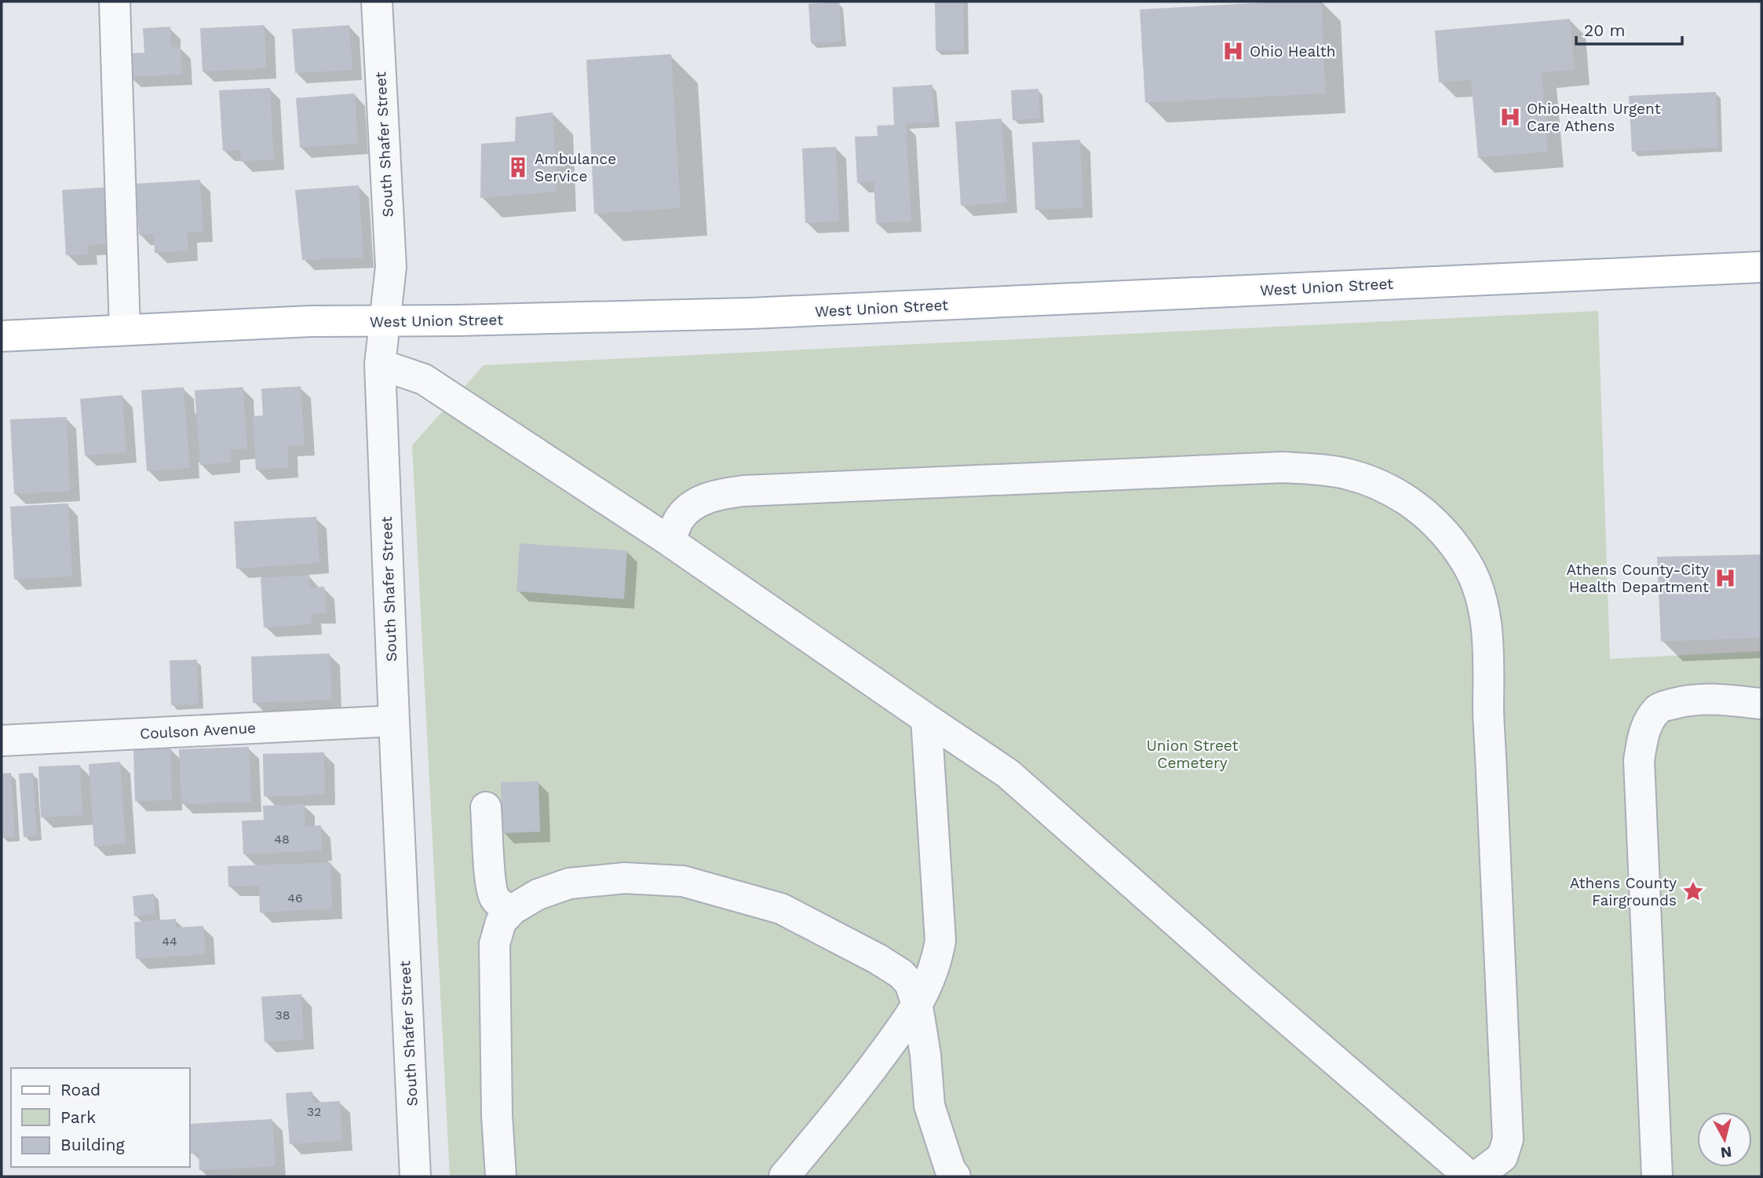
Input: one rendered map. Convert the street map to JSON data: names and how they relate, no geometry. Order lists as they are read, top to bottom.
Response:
{
  "streets": {
    "main road": ["West Union Street"],
    "street": ["South Shafer Street", "Coulson Avenue"]
  },
  "crossings": [
    ["South Shafer Street", "West Union Street"],
    ["South Shafer Street", "Coulson Avenue"]
  ],
  "parks": ["Union Street Cemetery"],
  "places": {
    "hospital": ["Ohio Health", "OhioHealth Urgent Care Athens", "Athens County-City Health Department"],
    "building": ["Ambulance Service"],
    "place": ["Athens County Fairgrounds"]
  },
  "house_numbers": [
    "48",
    "46",
    "44",
    "38",
    "32"
  ],
  "legend": ["Road", "Park", "Building"],
  "scale_bar": "20 m",
  "north": "bottom"
}
